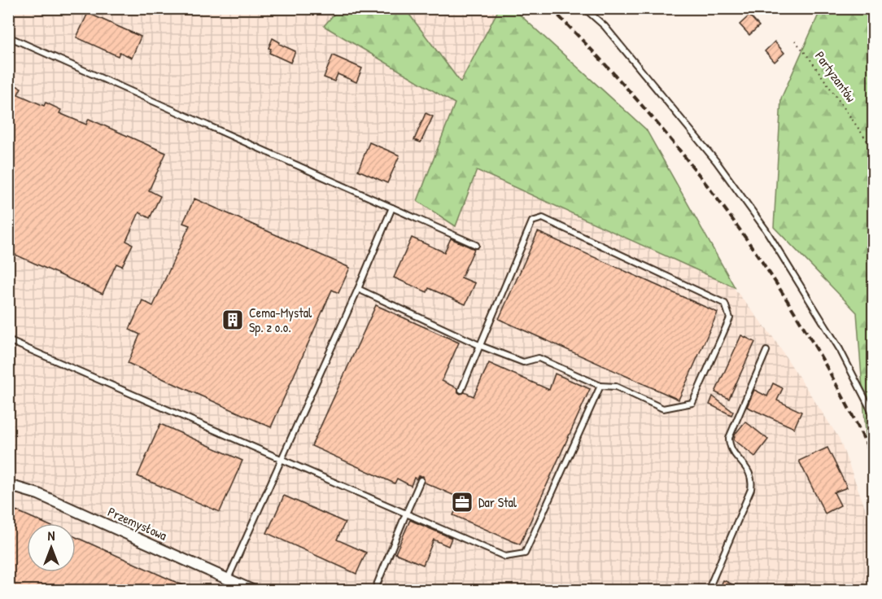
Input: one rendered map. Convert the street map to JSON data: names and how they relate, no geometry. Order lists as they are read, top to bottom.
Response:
{
  "streets": {
    "street": ["Przemysłowa"],
    "path": ["Partyzantów"]
  },
  "places": {
    "building": ["Cema-Mystal Sp. z o.o."],
    "office": ["Dar Stal"]
  },
  "north": "top"
}
